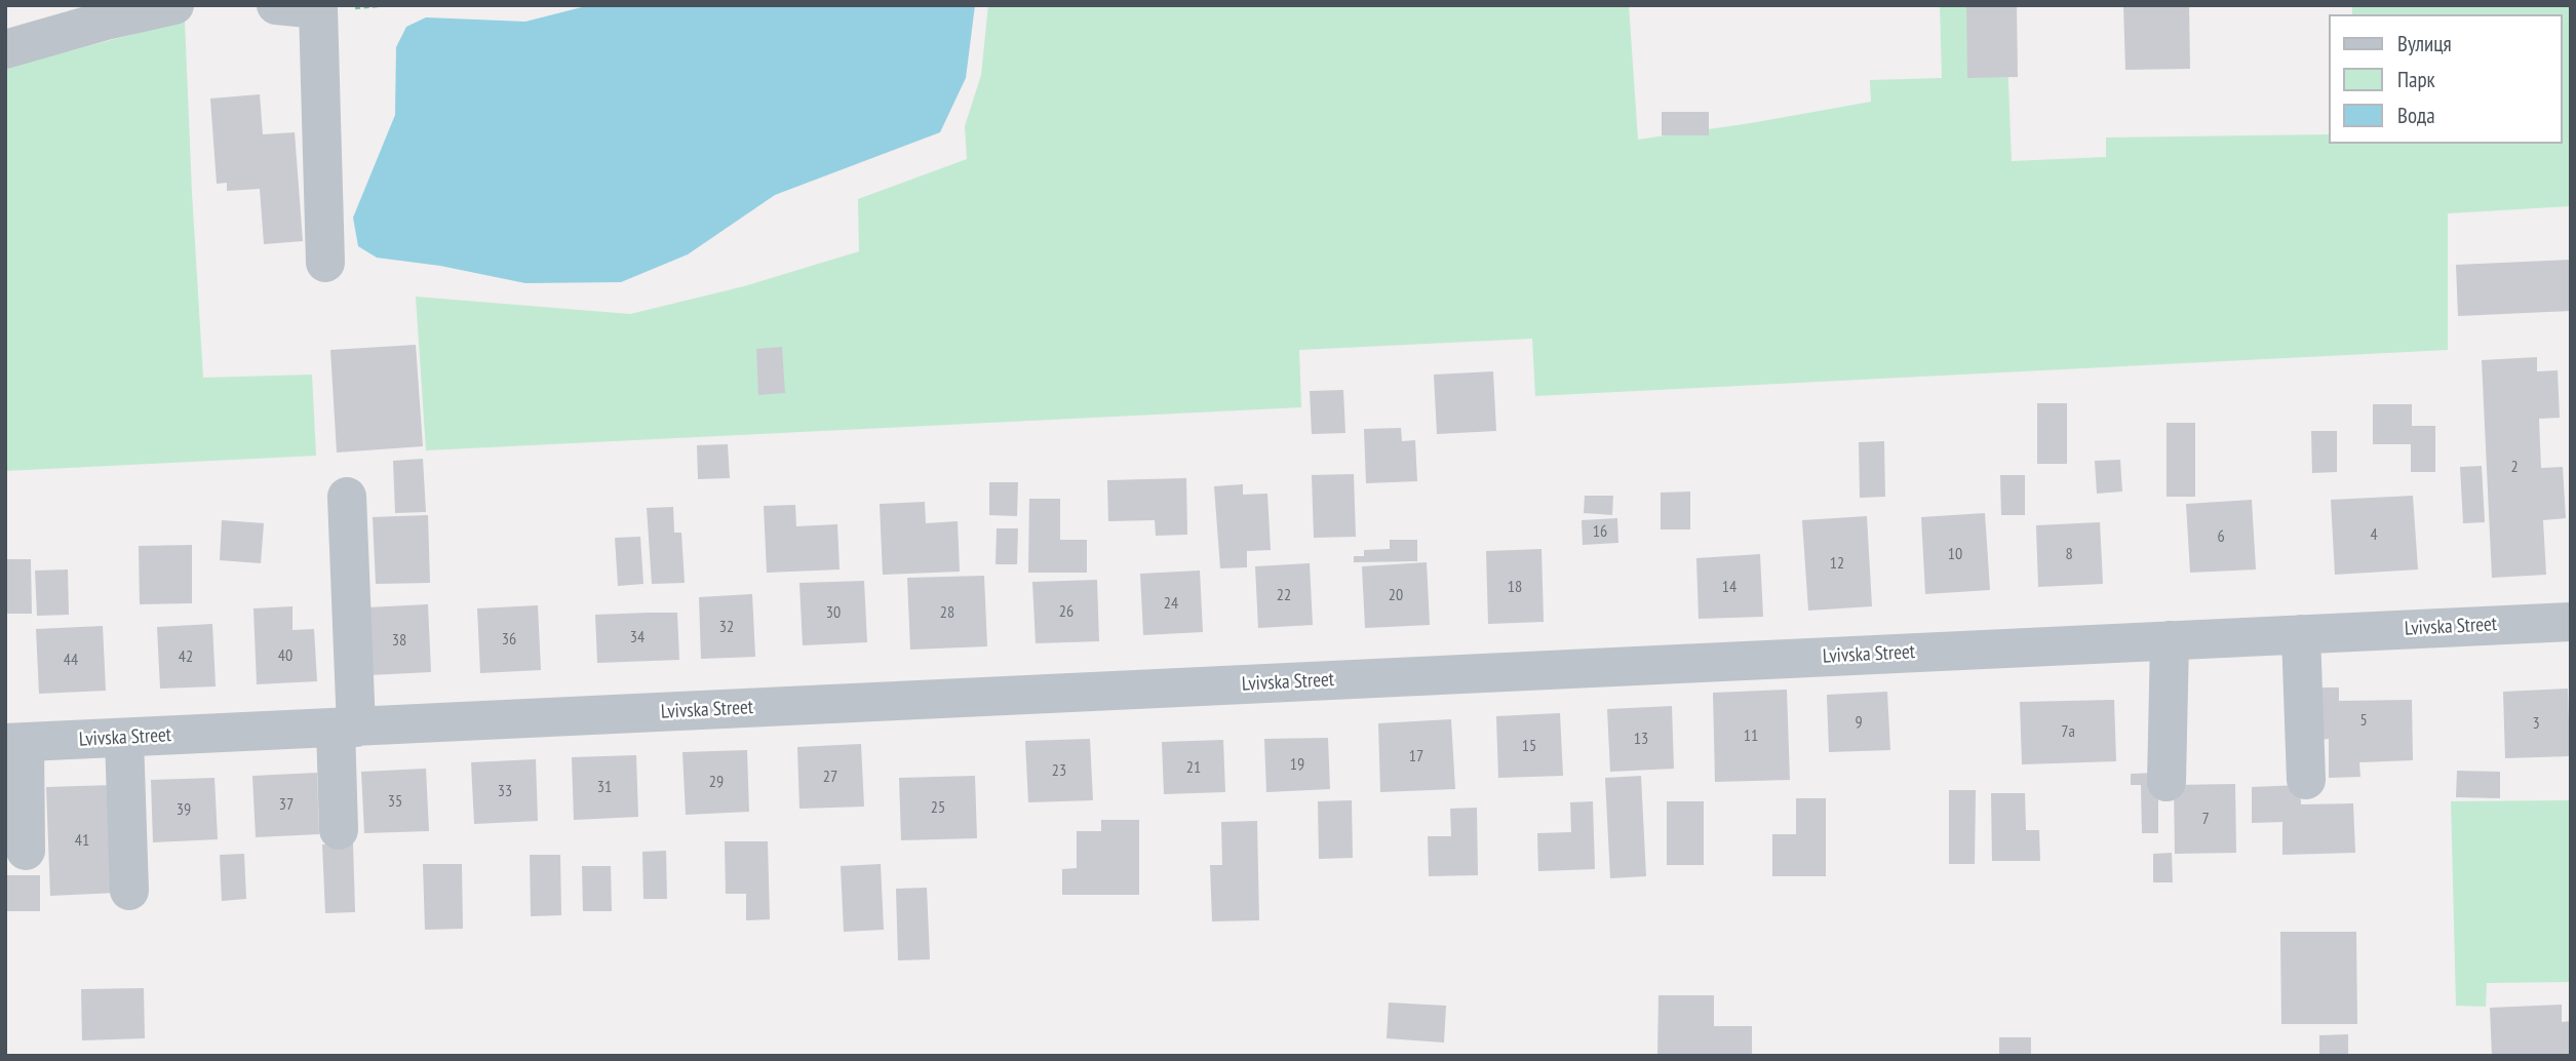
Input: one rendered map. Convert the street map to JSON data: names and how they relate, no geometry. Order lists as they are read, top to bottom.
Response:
{
  "streets": {
    "street": ["Lvivska Street"]
  },
  "house_numbers": [
    "2",
    "16",
    "4",
    "6",
    "10",
    "8",
    "12",
    "18",
    "14",
    "22",
    "20",
    "24",
    "26",
    "30",
    "28",
    "32",
    "34",
    "36",
    "38",
    "40",
    "42",
    "44",
    "5",
    "9",
    "3",
    "7а",
    "11",
    "13",
    "15",
    "17",
    "19",
    "21",
    "23",
    "27",
    "29",
    "31",
    "33",
    "35",
    "37",
    "25",
    "39",
    "7",
    "41"
  ],
  "legend": ["Вулиця", "Парк", "Вода"]
}
